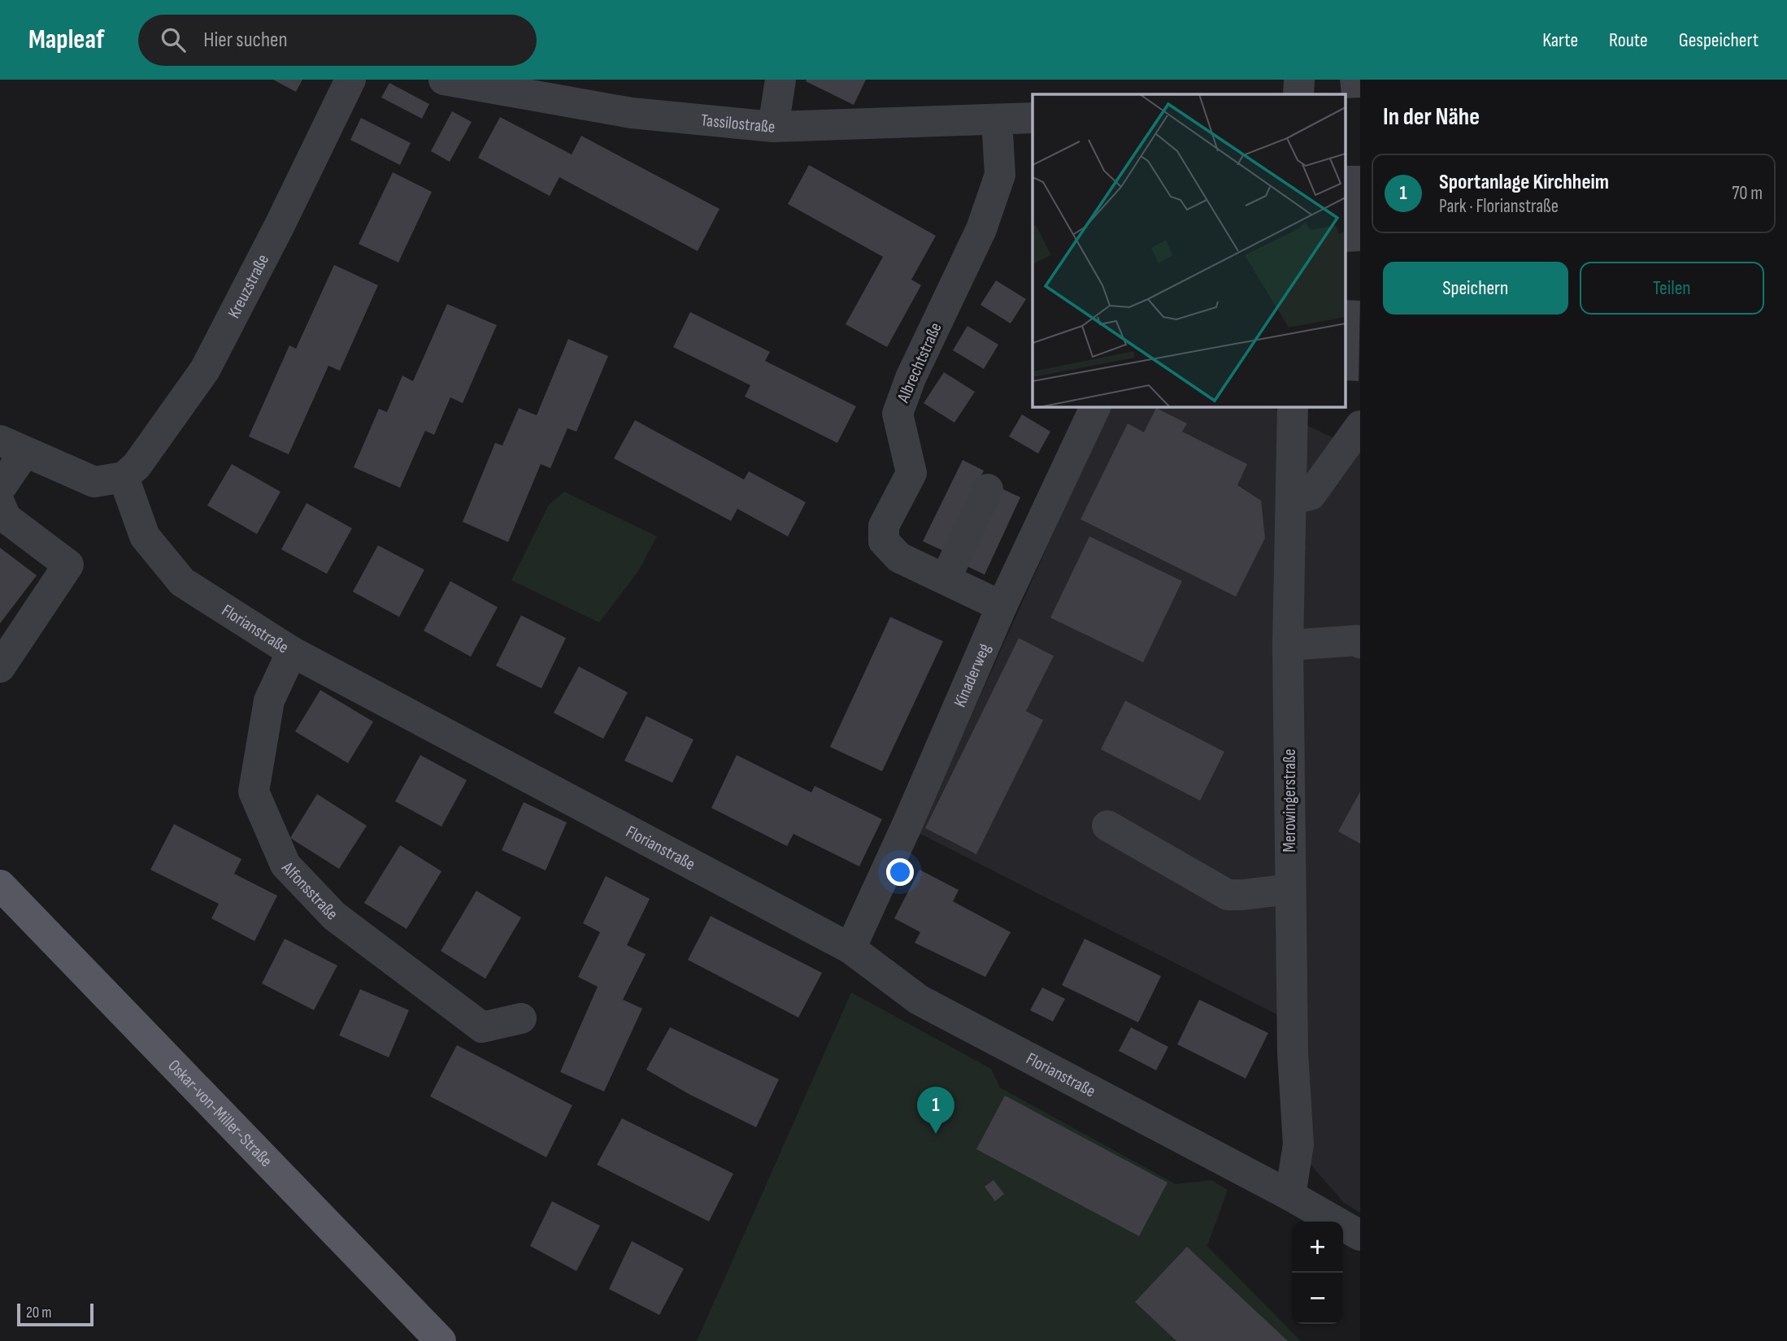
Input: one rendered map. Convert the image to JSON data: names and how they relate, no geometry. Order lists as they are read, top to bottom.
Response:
{
  "streets": {
    "main road": ["Oskar-von-Miller-Straße"],
    "street": [
      "Tassilostraße",
      "Kreuzstraße",
      "Albrechtstraße",
      "Florianstraße",
      "Kinaderweg",
      "Merowingerstraße",
      "Alfonsstraße"
    ]
  },
  "crossings": [
    ["Tassilostraße", "Albrechtstraße"],
    ["Kreuzstraße", "Florianstraße"],
    ["Albrechtstraße", "Kinaderweg"],
    ["Florianstraße", "Kinaderweg"],
    ["Florianstraße", "Merowingerstraße"],
    ["Florianstraße", "Alfonsstraße"]
  ],
  "scale_bar": "20 m",
  "page": {
    "header": "Mapleaf",
    "search": "Hier suchen",
    "nav": ["Karte", "Route", "Gespeichert"],
    "heading": "In der Nähe",
    "list": [
      {
        "mark": "1",
        "name": "Sportanlage Kirchheim",
        "note": "Park · Florianstraße",
        "value": "70 m"
      }
    ],
    "buttons": ["Speichern", "Teilen"],
    "pins": "1",
    "map_buttons": ["+", "−"],
    "scale": "20 m"
  }
}
